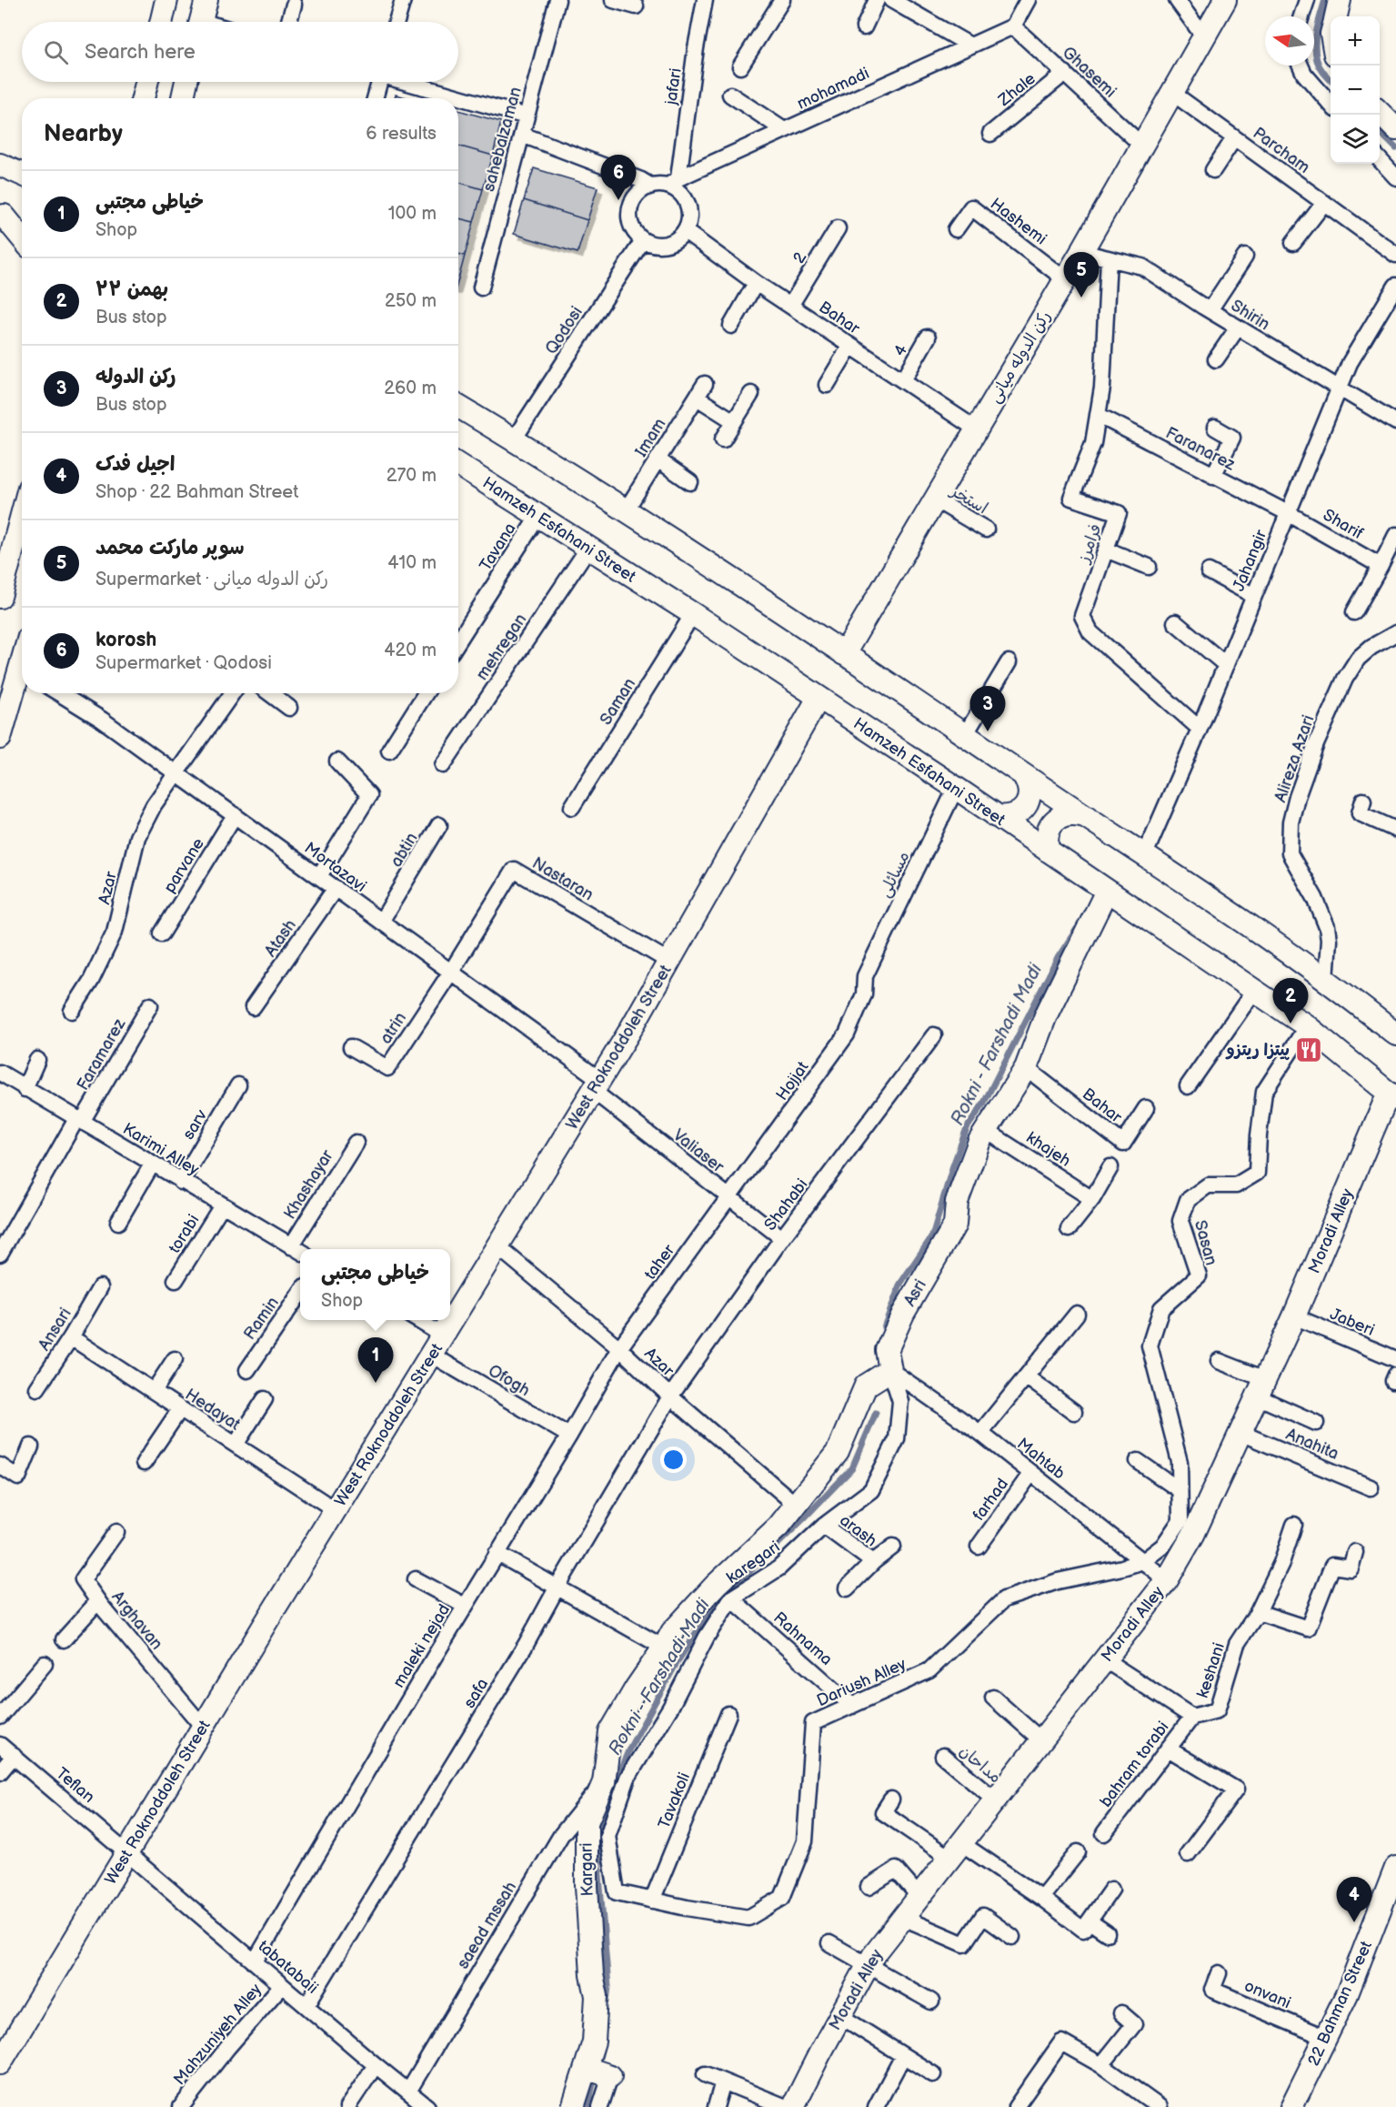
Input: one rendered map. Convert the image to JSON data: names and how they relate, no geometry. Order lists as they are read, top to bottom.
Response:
{
  "streets": {
    "main road": [
      "رکن الدوله میانی",
      "Hamzeh Esfahani Street",
      "West Roknoddoleh Street",
      "Moradi Alley",
      "Asri",
      "Kargari",
      "22 Bahman Street"
    ],
    "street": [
      "Ghasemi",
      "jafari",
      "mohamadi",
      "Zhale",
      "sahebalzaman",
      "Parcham",
      "Hashemi",
      "2",
      "Shirin",
      "Bahar",
      "Qodosi",
      "4",
      "Imam",
      "Faranarez",
      "استخر",
      "Sharif",
      "فرامرز",
      "Tavana",
      "Jahangir",
      "mehregan",
      "Saman",
      "Alireza Azari",
      "abtin",
      "parvane",
      "Mortazavi",
      "مسائلی",
      "Nastaran",
      "Azar",
      "Atash",
      "atrin",
      "Faramarez",
      "Hojjat",
      "sarv",
      "Karimi Alley",
      "khajeh",
      "Valiaser",
      "Khashayar",
      "Shahabi",
      "torabi",
      "Sasan",
      "taher",
      "Ramin",
      "Jaberi",
      "Ansari",
      "Ofogh",
      "Hedayat",
      "Anahita",
      "Mahtab",
      "farhad",
      "arash",
      "karegari",
      "Arghavan",
      "Rahnama",
      "maleki nejad",
      "keshani",
      "Dariush Alley",
      "safa",
      "مداحان",
      "bahram torabi",
      "Teflan",
      "Tavakoli",
      "saead mssah",
      "tabatabaii",
      "onvani",
      "Mahzuniyeh Alley"
    ]
  },
  "crossings": [
    ["Ghasemi", "mohamadi"],
    ["Ghasemi", "Zhale"],
    ["Ghasemi", "رکن الدوله میانی"],
    ["jafari", "mohamadi"],
    ["jafari", "Bahar"],
    ["jafari", "Qodosi"],
    ["mohamadi", "Bahar"],
    ["mohamadi", "Qodosi"],
    ["Parcham", "رکن الدوله میانی"],
    ["Hashemi", "رکن الدوله میانی"],
    ["2", "Bahar"],
    ["Shirin", "رکن الدوله میانی"],
    ["Shirin", "فرامرز"],
    ["Shirin", "Jahangir"],
    ["Bahar", "Qodosi"],
    ["Bahar", "4"],
    ["Bahar", "رکن الدوله میانی"],
    ["Bahar", "Asri"],
    ["رکن الدوله میانی", "استخر"],
    ["Faranarez", "Sharif"],
    ["Faranarez", "فرامرز"],
    ["Faranarez", "Jahangir"],
    ["Sharif", "Jahangir"],
    ["Hamzeh Esfahani Street", "Tavana"],
    ["Hamzeh Esfahani Street", "mehregan"],
    ["Hamzeh Esfahani Street", "Saman"],
    ["Hamzeh Esfahani Street", "مسائلی"],
    ["Hamzeh Esfahani Street", "West Roknoddoleh Street"],
    ["Hamzeh Esfahani Street", "Moradi Alley"],
    ["Hamzeh Esfahani Street", "Sasan"],
    ["Hamzeh Esfahani Street", "Asri"],
    ["فرامرز", "Jahangir"],
    ["abtin", "Mortazavi"],
    ["parvane", "Mortazavi"],
    ["Mortazavi", "Nastaran"],
    ["Mortazavi", "Azar"],
    ["Mortazavi", "Atash"],
    ["Mortazavi", "atrin"],
    ["Mortazavi", "West Roknoddoleh Street"],
    ["Mortazavi", "Valiaser"],
    ["مسائلی", "Hojjat"],
    ["Nastaran", "atrin"],
    ["Nastaran", "West Roknoddoleh Street"],
    ["Azar", "West Roknoddoleh Street"],
    ["Azar", "Shahabi"],
    ["Azar", "taher"],
    ["Azar", "maleki nejad"],
    ["Azar", "safa"],
    ["West Roknoddoleh Street", "Valiaser"],
    ["West Roknoddoleh Street", "Ofogh"],
    ["West Roknoddoleh Street", "Hedayat"],
    ["West Roknoddoleh Street", "Arghavan"],
    ["West Roknoddoleh Street", "Teflan"],
    ["West Roknoddoleh Street", "tabatabaii"],
    ["Faramarez", "Karimi Alley"],
    ["Hojjat", "Valiaser"],
    ["Hojjat", "taher"],
    ["sarv", "Karimi Alley"],
    ["Karimi Alley", "Khashayar"],
    ["Karimi Alley", "torabi"],
    ["khajeh", "Asri"],
    ["Valiaser", "Shahabi"],
    ["Valiaser", "taher"],
    ["Shahabi", "safa"],
    ["Moradi Alley", "Jaberi"],
    ["Moradi Alley", "Anahita"],
    ["Moradi Alley", "Mahtab"],
    ["Moradi Alley", "keshani"],
    ["Moradi Alley", "مداحان"],
    ["Sasan", "Mahtab"],
    ["Sasan", "Dariush Alley"],
    ["taher", "maleki nejad"],
    ["Asri", "Mahtab"],
    ["Asri", "karegari"],
    ["Ansari", "Hedayat"],
    ["Ofogh", "maleki nejad"],
    ["Mahtab", "farhad"],
    ["Mahtab", "karegari"],
    ["Mahtab", "Dariush Alley"],
    ["arash", "karegari"],
    ["karegari", "Rahnama"],
    ["karegari", "Dariush Alley"],
    ["Rahnama", "Dariush Alley"],
    ["maleki nejad", "tabatabaii"],
    ["keshani", "bahram torabi"],
    ["Dariush Alley", "Tavakoli"],
    ["safa", "tabatabaii"],
    ["Teflan", "tabatabaii"],
    ["Kargari", "saead mssah"],
    ["saead mssah", "tabatabaii"],
    ["tabatabaii", "Mahzuniyeh Alley"],
    ["onvani", "22 Bahman Street"]
  ],
  "water": ["Rokni - Farshadi Madi"],
  "places": {
    "restaurant": ["پیتزا ریتزو"]
  },
  "north": "left",
  "page": {
    "map_buttons": ["+", "−"],
    "search": "Search here",
    "heading": ["Nearby", "6 results"],
    "pins": [
      "6",
      "5",
      "3",
      "2",
      "1",
      "4"
    ],
    "list": [
      {
        "mark": "1",
        "name": "خیاطی مجتبی",
        "note": "Shop",
        "value": "100 m"
      },
      {
        "mark": "2",
        "name": "۲۲ بهمن",
        "note": "Bus stop",
        "value": "250 m"
      },
      {
        "mark": "3",
        "name": "رکن الدوله",
        "note": "Bus stop",
        "value": "260 m"
      },
      {
        "mark": "4",
        "name": "اجیل فدک",
        "note": "Shop · 22 Bahman Street",
        "value": "270 m"
      },
      {
        "mark": "5",
        "name": "سوپر مارکت محمد",
        "note": "Supermarket · رکن الدوله میانی",
        "value": "410 m"
      },
      {
        "mark": "6",
        "name": "korosh",
        "note": "Supermarket · Qodosi",
        "value": "420 m"
      }
    ],
    "popup": ["خیاطی مجتبی", "Shop"]
  }
}
